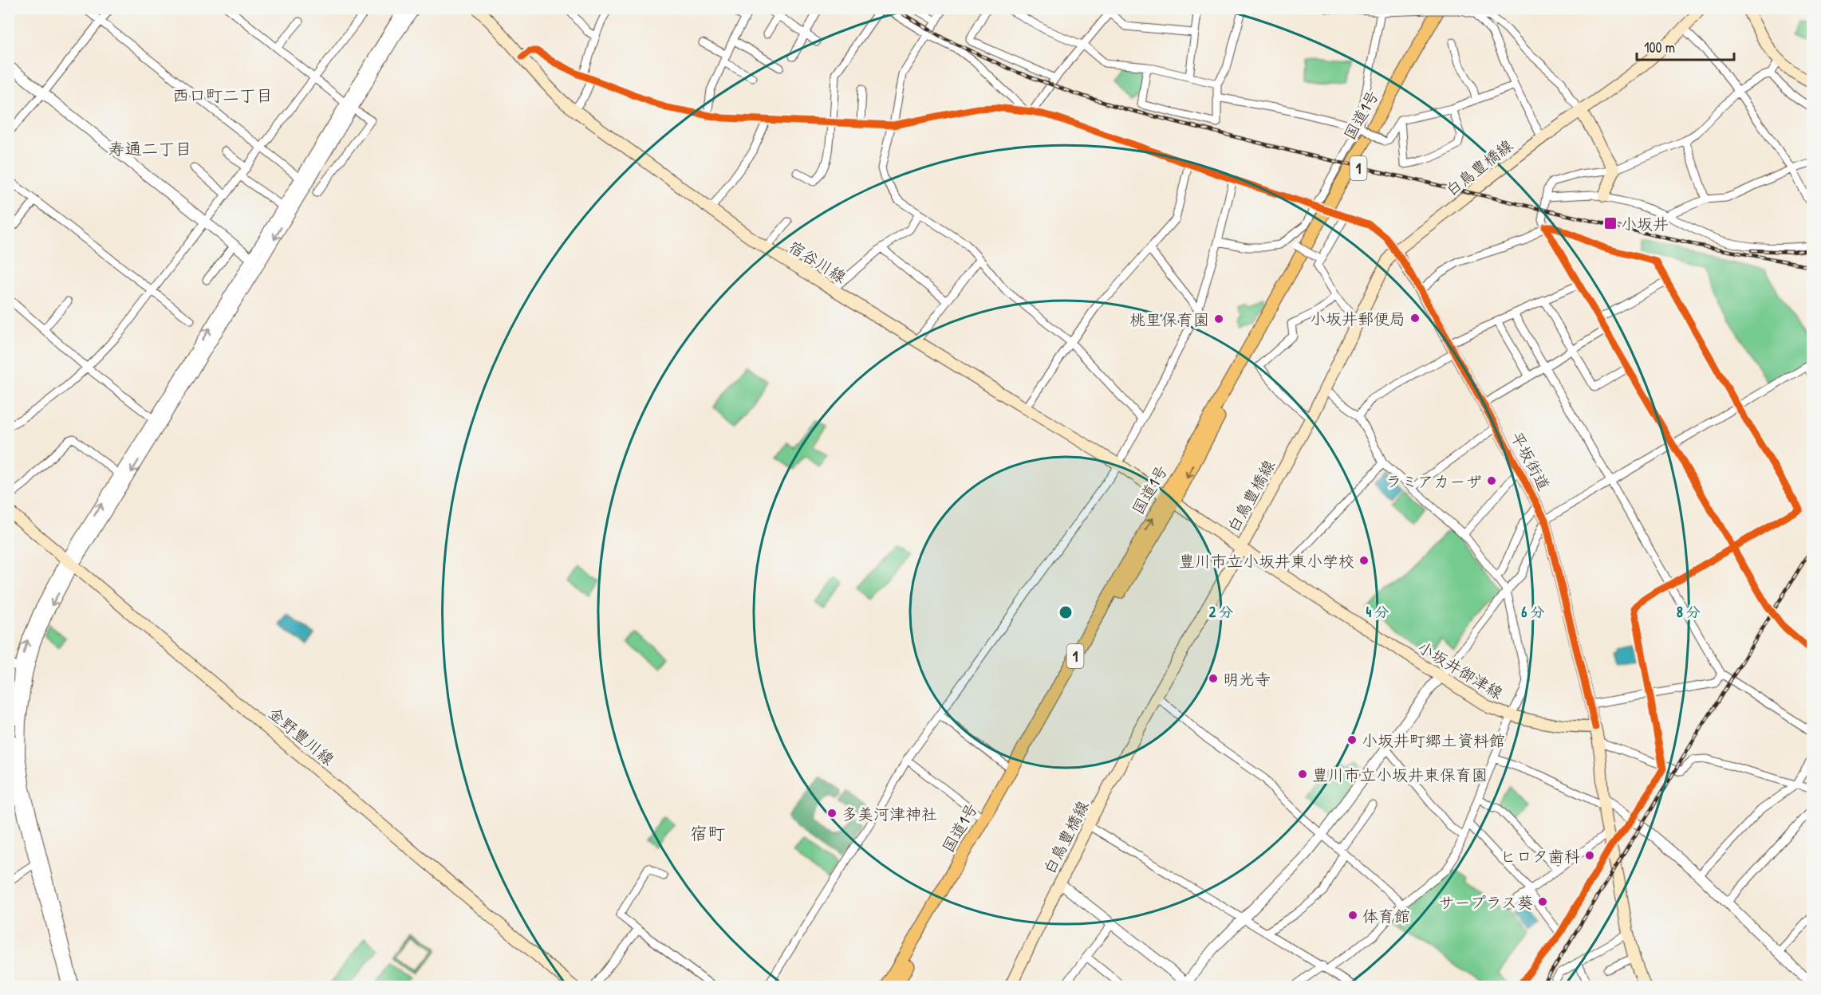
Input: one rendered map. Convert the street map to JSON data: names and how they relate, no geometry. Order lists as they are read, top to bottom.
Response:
{
  "streets": {
    "highway": ["国道1号", "1"],
    "main road": [
      "白鳥豊橋線",
      "宿谷川線",
      "小坂井御津線",
      "金野豊川線"
    ],
    "street": ["平坂街道"]
  },
  "crossings": [
    ["国道1号", "宿谷川線"],
    ["国道1号", "小坂井御津線"],
    ["白鳥豊橋線", "平坂街道"],
    ["白鳥豊橋線", "小坂井御津線"],
    ["宿谷川線", "小坂井御津線"],
    ["平坂街道", "小坂井御津線"]
  ],
  "districts": ["西口町二丁目", "寿通二丁目", "宿町"],
  "places": {
    "transit": ["小坂井"],
    "other": [
      "小坂井郵便局",
      "桃里保育園",
      "ラミアカーザ",
      "豊川市立小坂井東小学校",
      "明光寺",
      "小坂井町郷土資料館",
      "豊川市立小坂井東保育園",
      "多美河津神社",
      "ヒロタ歯科",
      "サープラス葵",
      "体育館"
    ]
  },
  "scale_bar": "100 m",
  "rings": [
    "2 分",
    "4 分",
    "6 分",
    "8 分"
  ]
}
